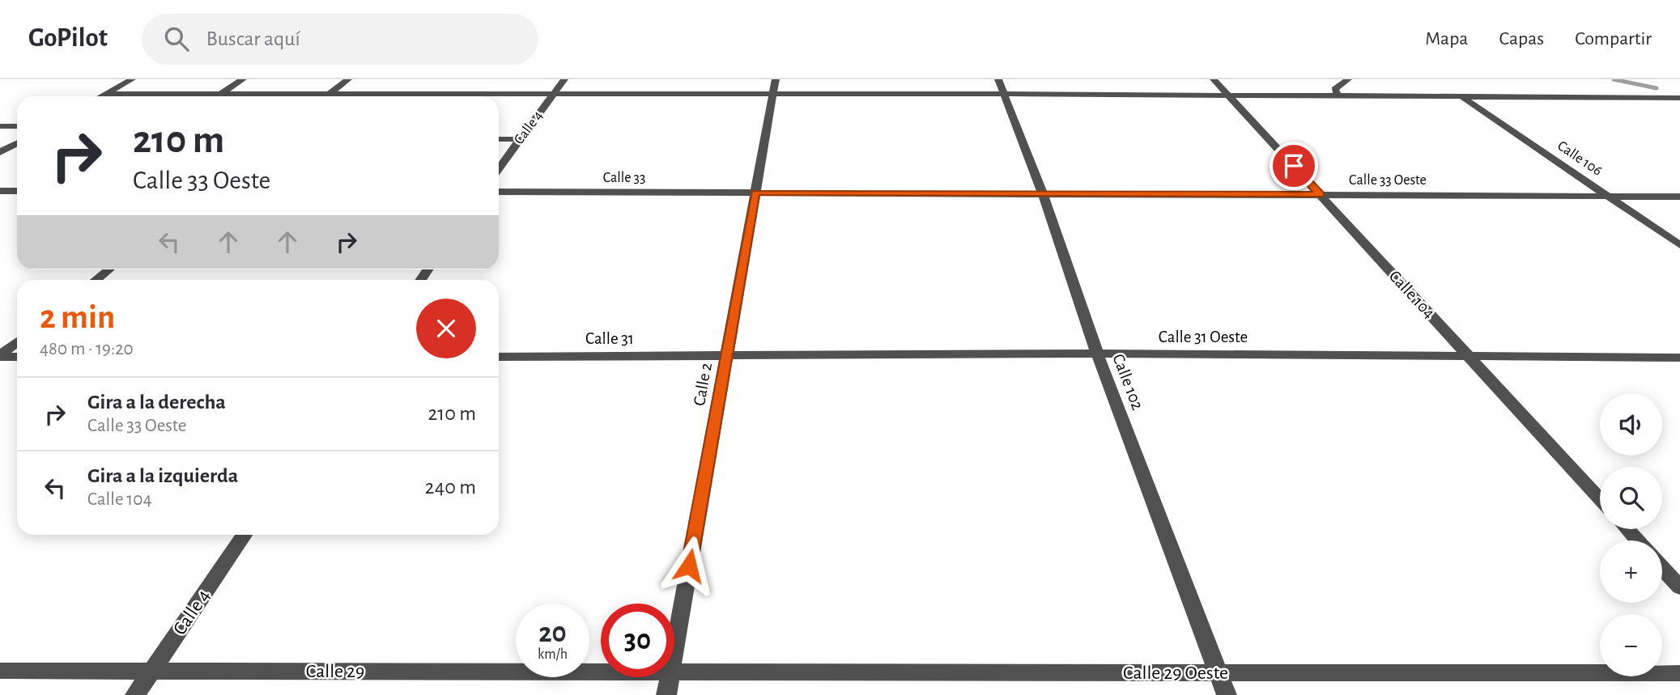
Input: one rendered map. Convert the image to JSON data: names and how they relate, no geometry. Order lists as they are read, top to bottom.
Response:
{
  "streets": {
    "street": [
      "Calle 4",
      "Calle 106",
      "Calle 33",
      "Calle 33 Oeste",
      "Calle 104",
      "Calle 31 Oeste",
      "Calle 31",
      "Calle 102",
      "Calle 2",
      "Calle 29",
      "Calle 29 Oeste"
    ]
  },
  "crossings": [
    ["Calle 4", "Calle 29"],
    ["Calle 106", "Calle 33 Oeste"],
    ["Calle 33", "Calle 33 Oeste"],
    ["Calle 33", "Calle 2"],
    ["Calle 33 Oeste", "Calle 104"],
    ["Calle 33 Oeste", "Calle 102"],
    ["Calle 33 Oeste", "Calle 2"],
    ["Calle 104", "Calle 31 Oeste"],
    ["Calle 31 Oeste", "Calle 31"],
    ["Calle 31 Oeste", "Calle 102"],
    ["Calle 31 Oeste", "Calle 2"],
    ["Calle 31", "Calle 2"],
    ["Calle 102", "Calle 29 Oeste"]
  ],
  "page": {
    "header": "GoPilot",
    "search": "Buscar aquí",
    "nav": ["Mapa", "Capas", "Compartir"],
    "turn": ["210 m", "Calle 33 Oeste"],
    "heading": ["2 min", "480 m · 19:20"],
    "list": [
      {
        "name": "Gira a la derecha",
        "note": "Calle 33 Oeste",
        "value": "210 m"
      },
      {
        "name": "Gira a la izquierda",
        "note": "Calle 104",
        "value": "240 m"
      }
    ],
    "map_buttons": ["+", "−"],
    "speed": "20 km/h",
    "limit": "30"
  }
}
